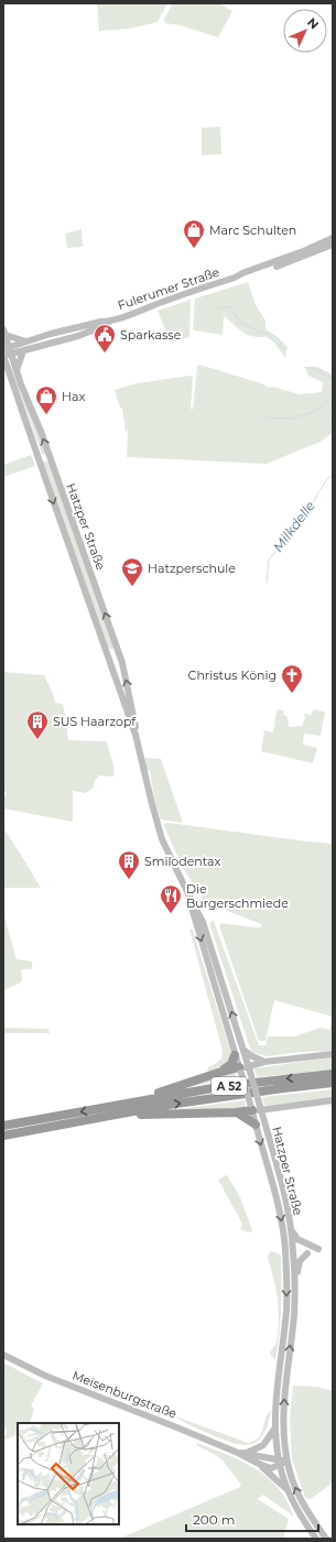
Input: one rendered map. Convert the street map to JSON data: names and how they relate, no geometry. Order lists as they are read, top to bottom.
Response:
{
  "streets": {
    "highway": ["A 52"],
    "main road": ["Fulerumer Straße", "Hatzper Straße", "Meisenburgstraße"]
  },
  "crossings": [
    ["Fulerumer Straße", "Hatzper Straße"],
    ["Hatzper Straße", "Meisenburgstraße"]
  ],
  "water": ["Milkdelle"],
  "places": {
    "shop": ["Marc Schulten", "Hax"],
    "public building": ["Sparkasse"],
    "school or university": ["Hatzperschule"],
    "church": ["Christus König"],
    "building": ["SUS Haarzopf", "Smilodentax"],
    "restaurant": ["Die Burgerschmiede"]
  },
  "scale_bar": "200 m",
  "north": "top right"
}
